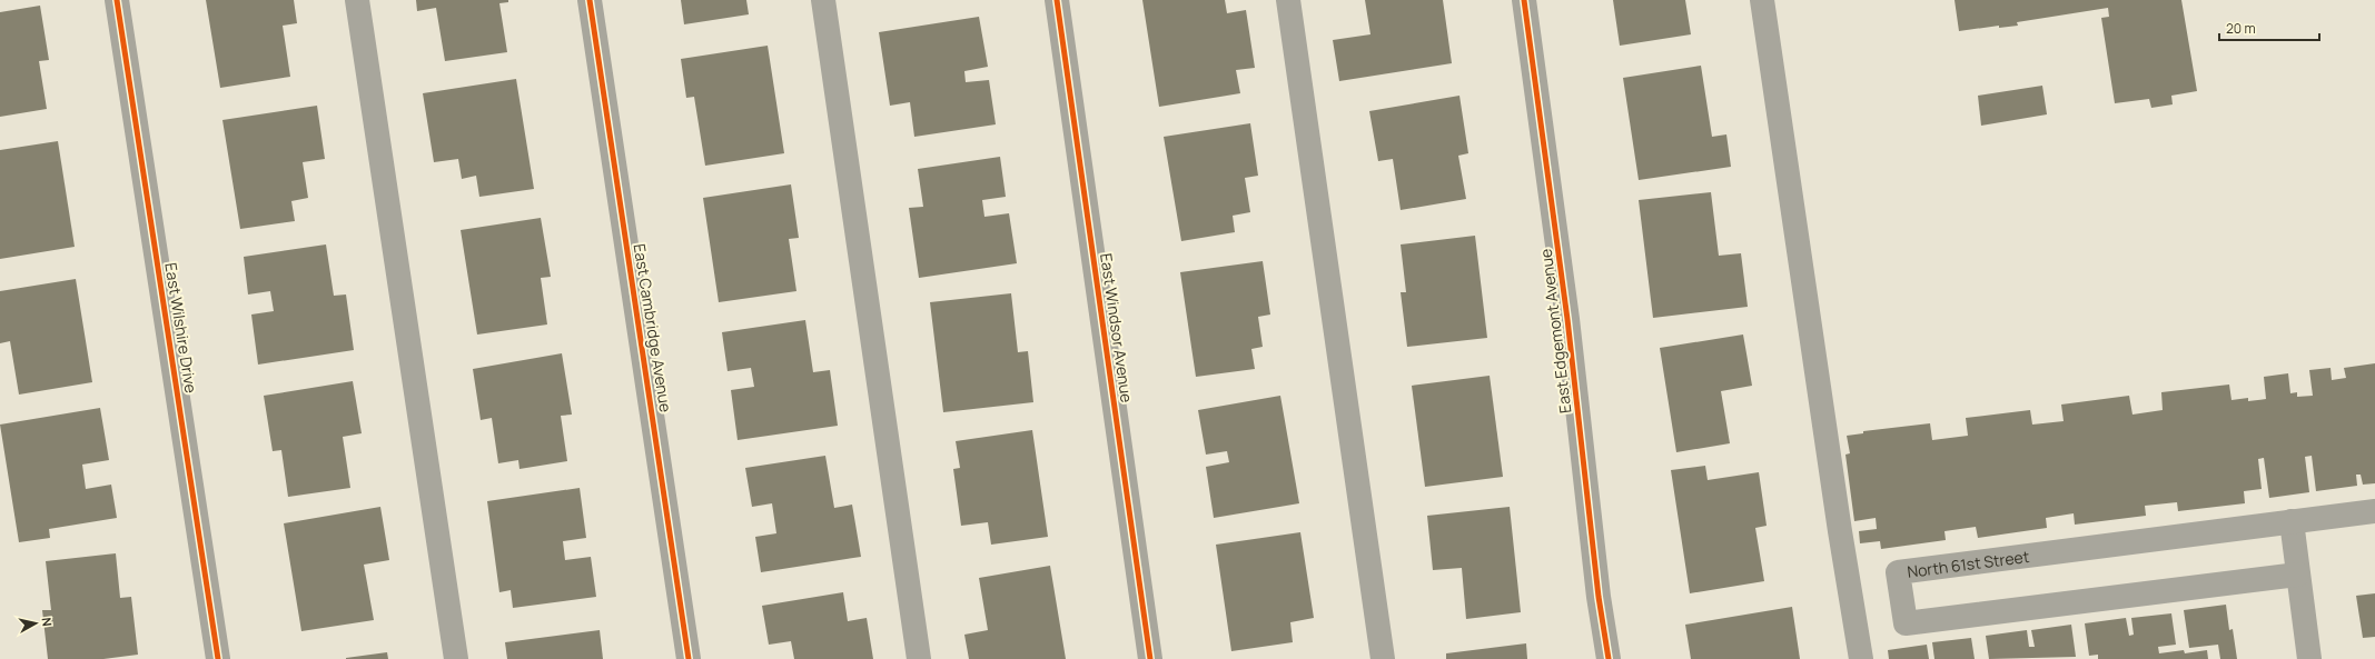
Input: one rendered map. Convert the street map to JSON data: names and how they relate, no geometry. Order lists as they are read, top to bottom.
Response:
{
  "streets": {
    "street": [
      "East Wilshire Drive",
      "East Cambridge Avenue",
      "East Windsor Avenue",
      "East Edgemont Avenue",
      "North 61st Street"
    ]
  },
  "scale_bar": "20 m",
  "north": "right"
}
